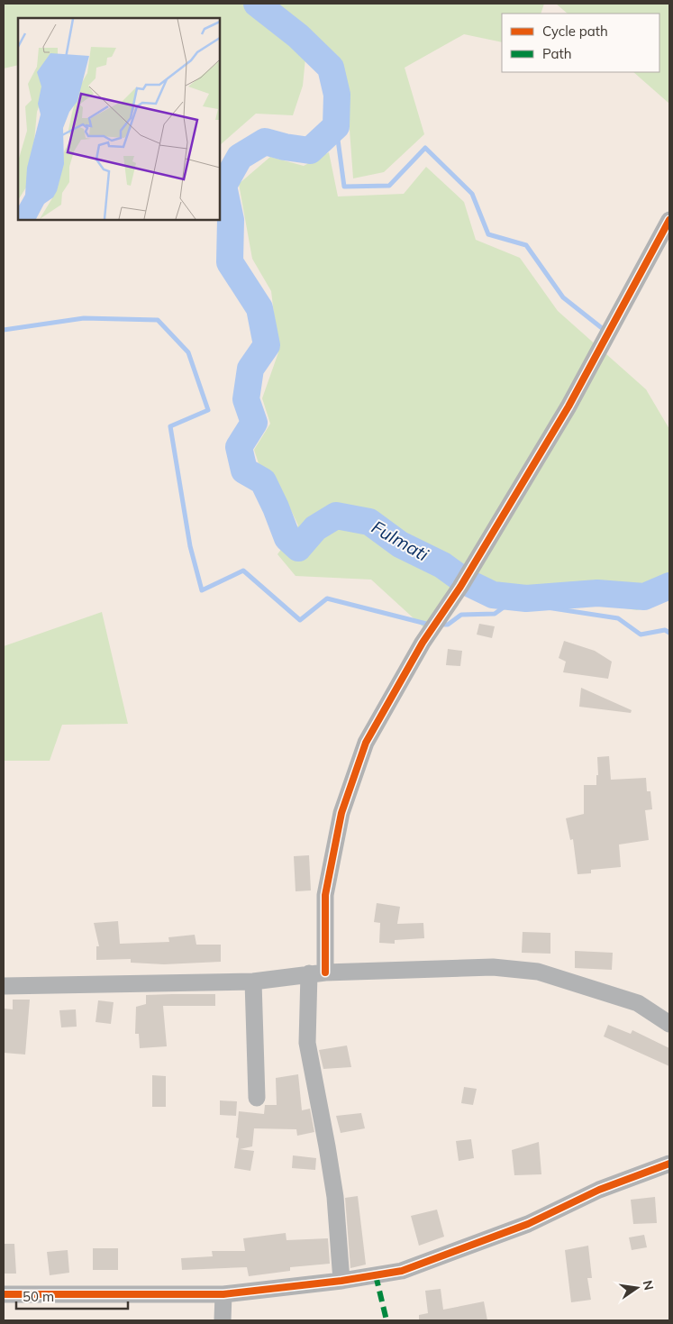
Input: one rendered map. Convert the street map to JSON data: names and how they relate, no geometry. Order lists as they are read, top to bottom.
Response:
{
  "water": ["Fulmati"],
  "legend": ["Cycle path", "Path"],
  "scale_bar": "50 m",
  "north": "right"
}
